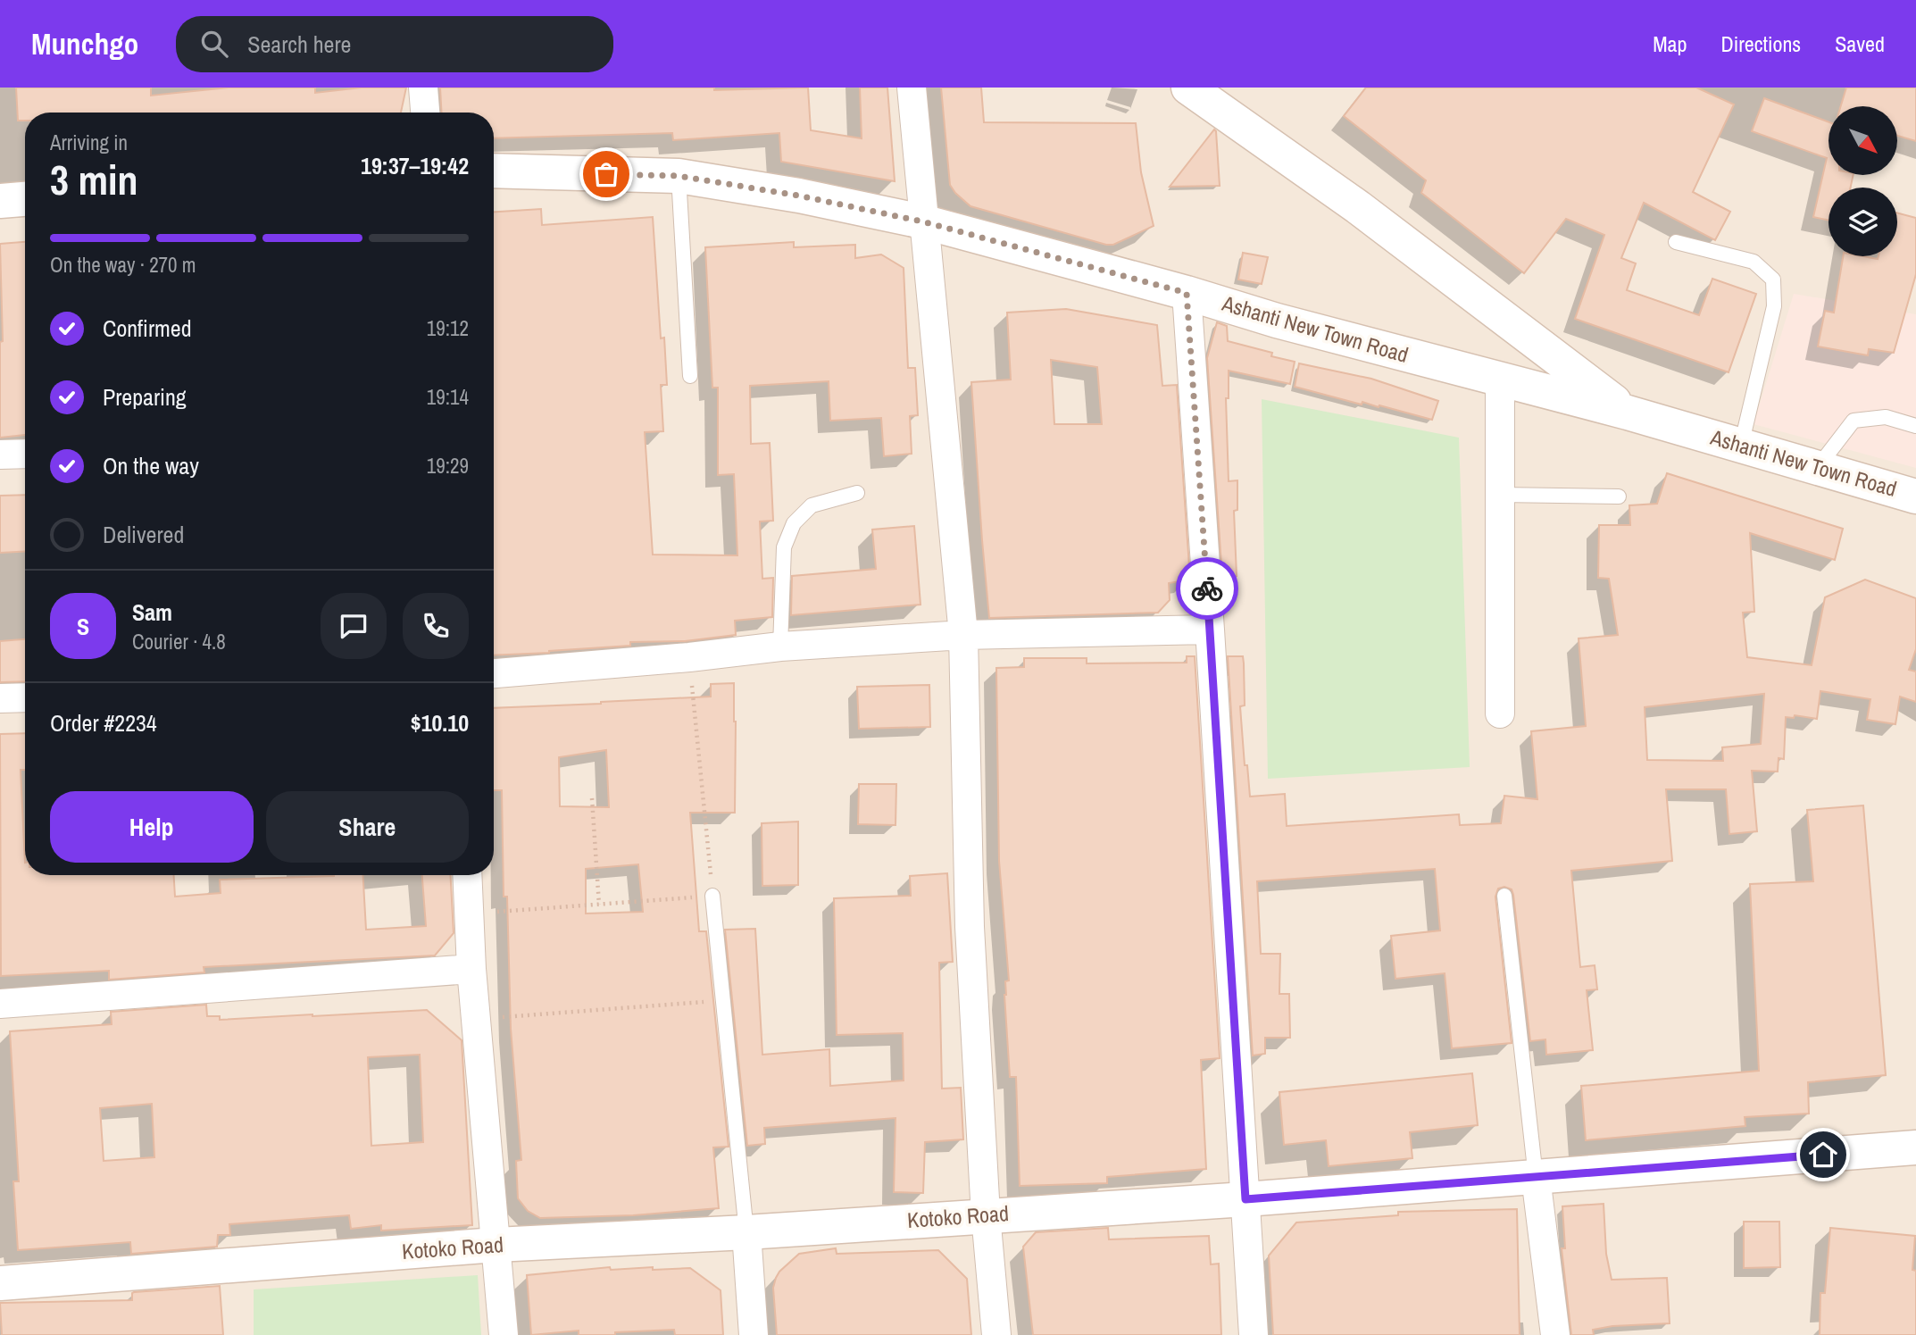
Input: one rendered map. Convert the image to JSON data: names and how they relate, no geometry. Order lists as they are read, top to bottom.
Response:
{
  "streets": {
    "street": ["Ashanti New Town Road", "Kotoko Road"]
  },
  "north": "bottom right",
  "page": {
    "header": "Munchgo",
    "search": "Search here",
    "nav": ["Map", "Directions", "Saved"],
    "heading": ["3 min", "Arriving in", "19:37–19:42"],
    "panel": [
      "Sam",
      "Courier · 4.8",
      "Order #2234",
      "$10.10"
    ],
    "bar": "On the way · 270 m",
    "list": [
      ["Confirmed", "19:12"],
      ["Preparing", "19:14"],
      ["On the way", "19:29"],
      "Delivered"
    ],
    "round": "S",
    "buttons": ["Help", "Share"]
  }
}
